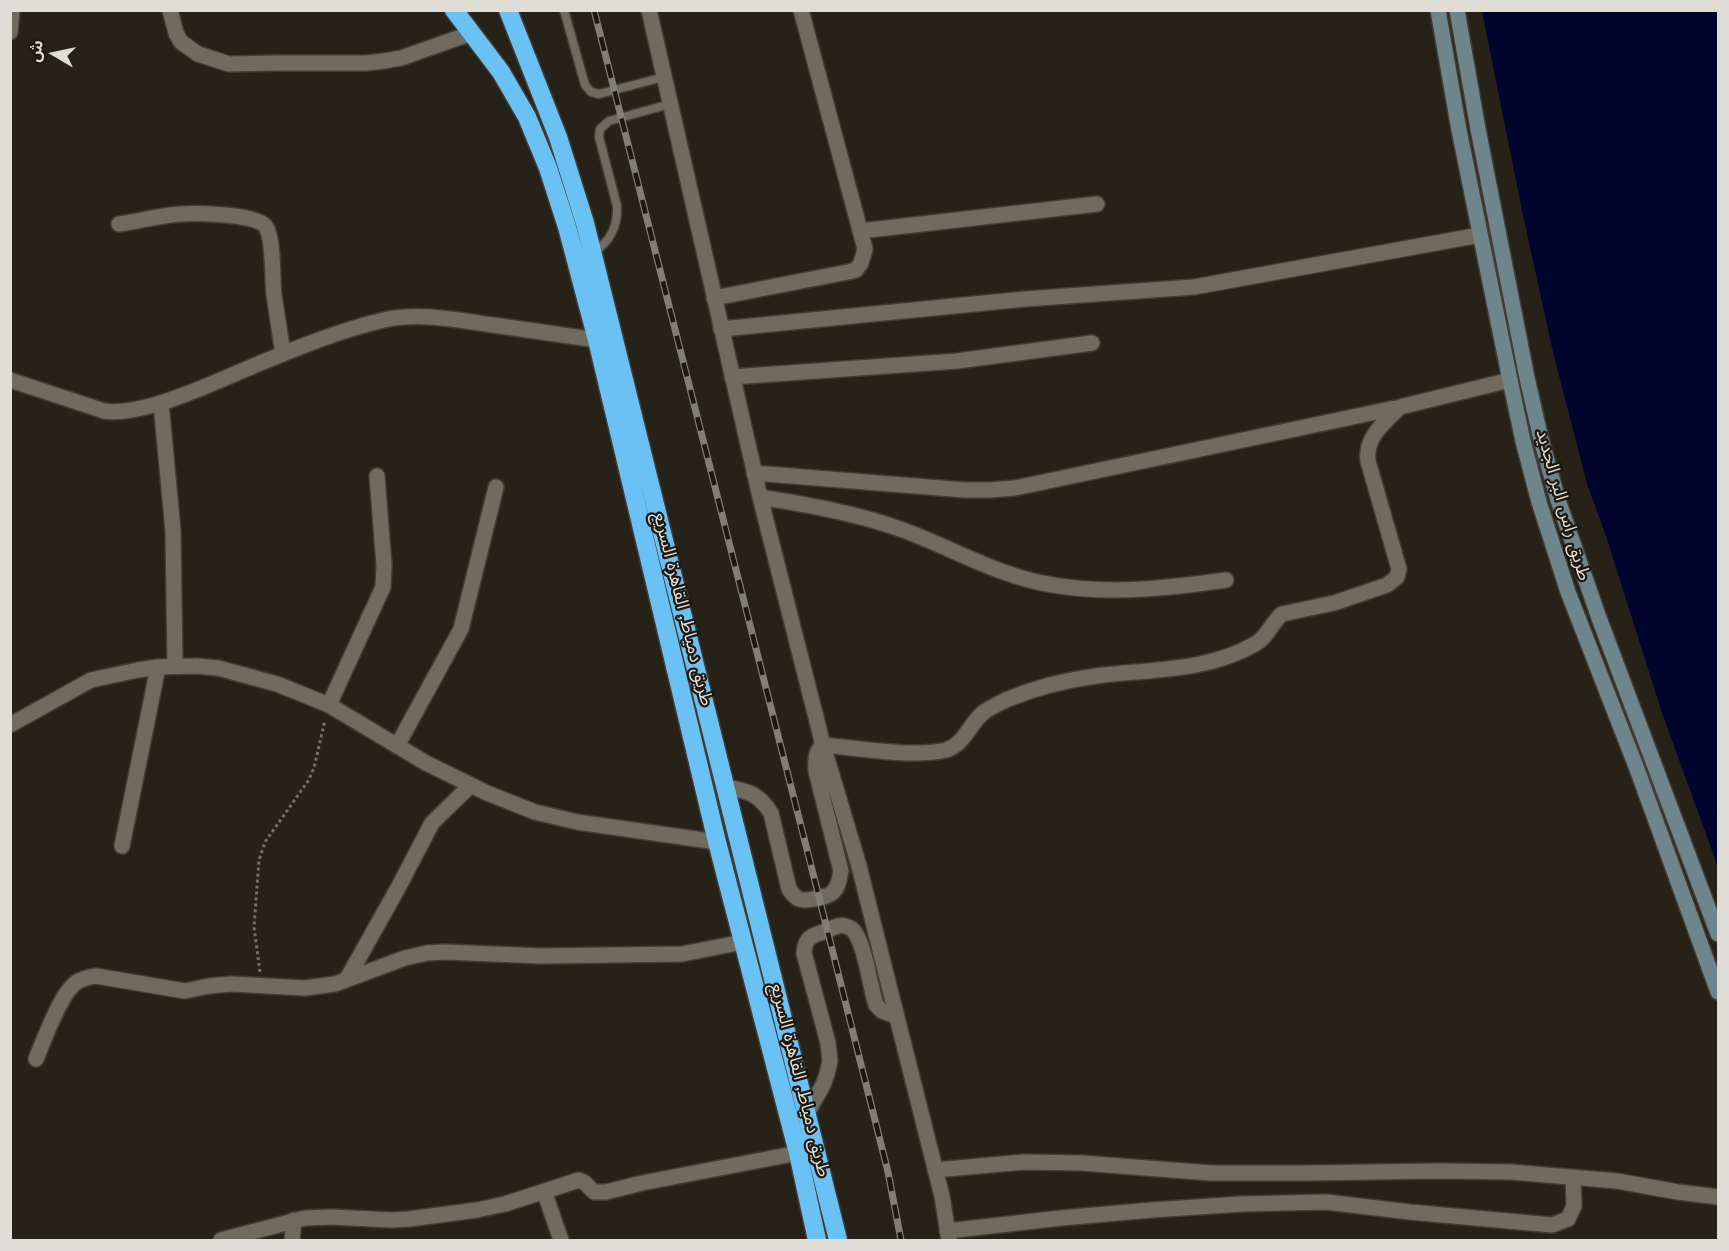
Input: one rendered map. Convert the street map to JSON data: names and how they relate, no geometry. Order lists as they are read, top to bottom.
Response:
{
  "streets": {
    "highway": ["طريق دمياط, القاهرة السريع"],
    "main road": ["طريق راس البر الجديد"]
  },
  "north": "left"
}
